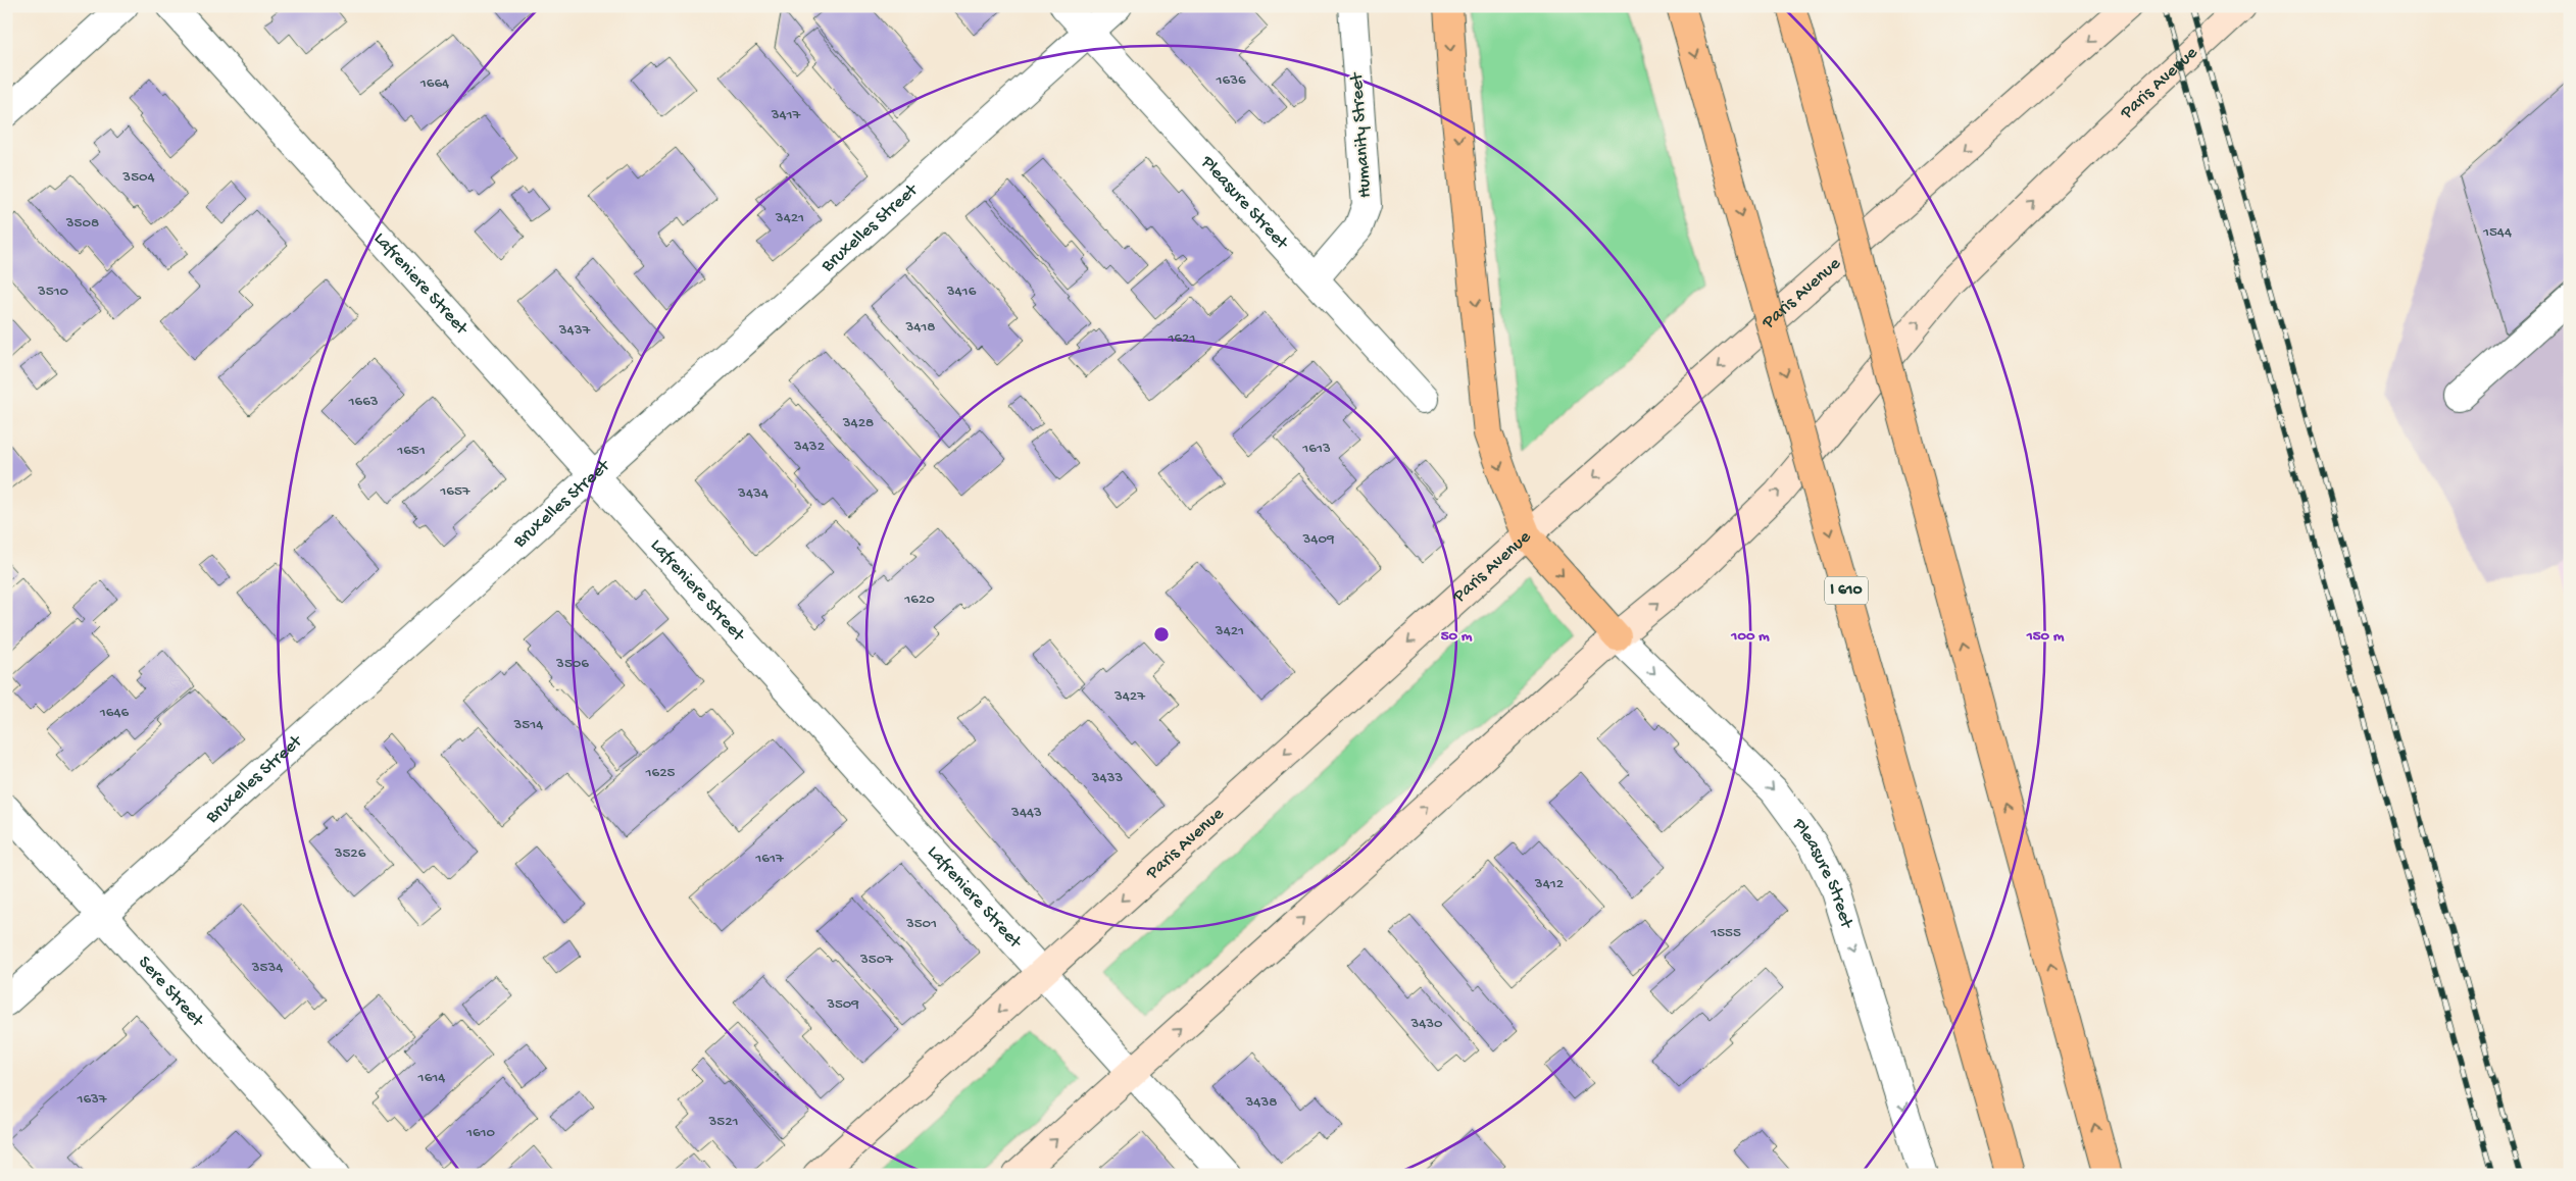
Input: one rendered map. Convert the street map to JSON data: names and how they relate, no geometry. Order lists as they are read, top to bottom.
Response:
{
  "streets": {
    "highway": ["I 610"],
    "street": [
      "Paris Avenue",
      "Humanity Street",
      "Pleasure Street",
      "Bruxelles Street",
      "Lafreniere Street",
      "Sere Street"
    ]
  },
  "crossings": [
    ["Paris Avenue", "Pleasure Street"],
    ["Paris Avenue", "Lafreniere Street"],
    ["Humanity Street", "Pleasure Street"],
    ["Pleasure Street", "Bruxelles Street"],
    ["Bruxelles Street", "Lafreniere Street"],
    ["Bruxelles Street", "Sere Street"]
  ],
  "one_way": ["Pleasure Street"],
  "house_numbers": [
    "1636",
    "1664",
    "3417",
    "3504",
    "3421",
    "3508",
    "1544",
    "3510",
    "3416",
    "3418",
    "3437",
    "1621",
    "1663",
    "3428",
    "3432",
    "1613",
    "1651",
    "1657",
    "3434",
    "3409",
    "1620",
    "3421",
    "3506",
    "3427",
    "1646",
    "3514",
    "1625",
    "3433",
    "3443",
    "3526",
    "1617",
    "3412",
    "3501",
    "1555",
    "3507",
    "3534",
    "3509",
    "3430",
    "1614",
    "1637",
    "3438",
    "3521",
    "1610"
  ],
  "rings": ["50 m", "100 m", "150 m"]
}
